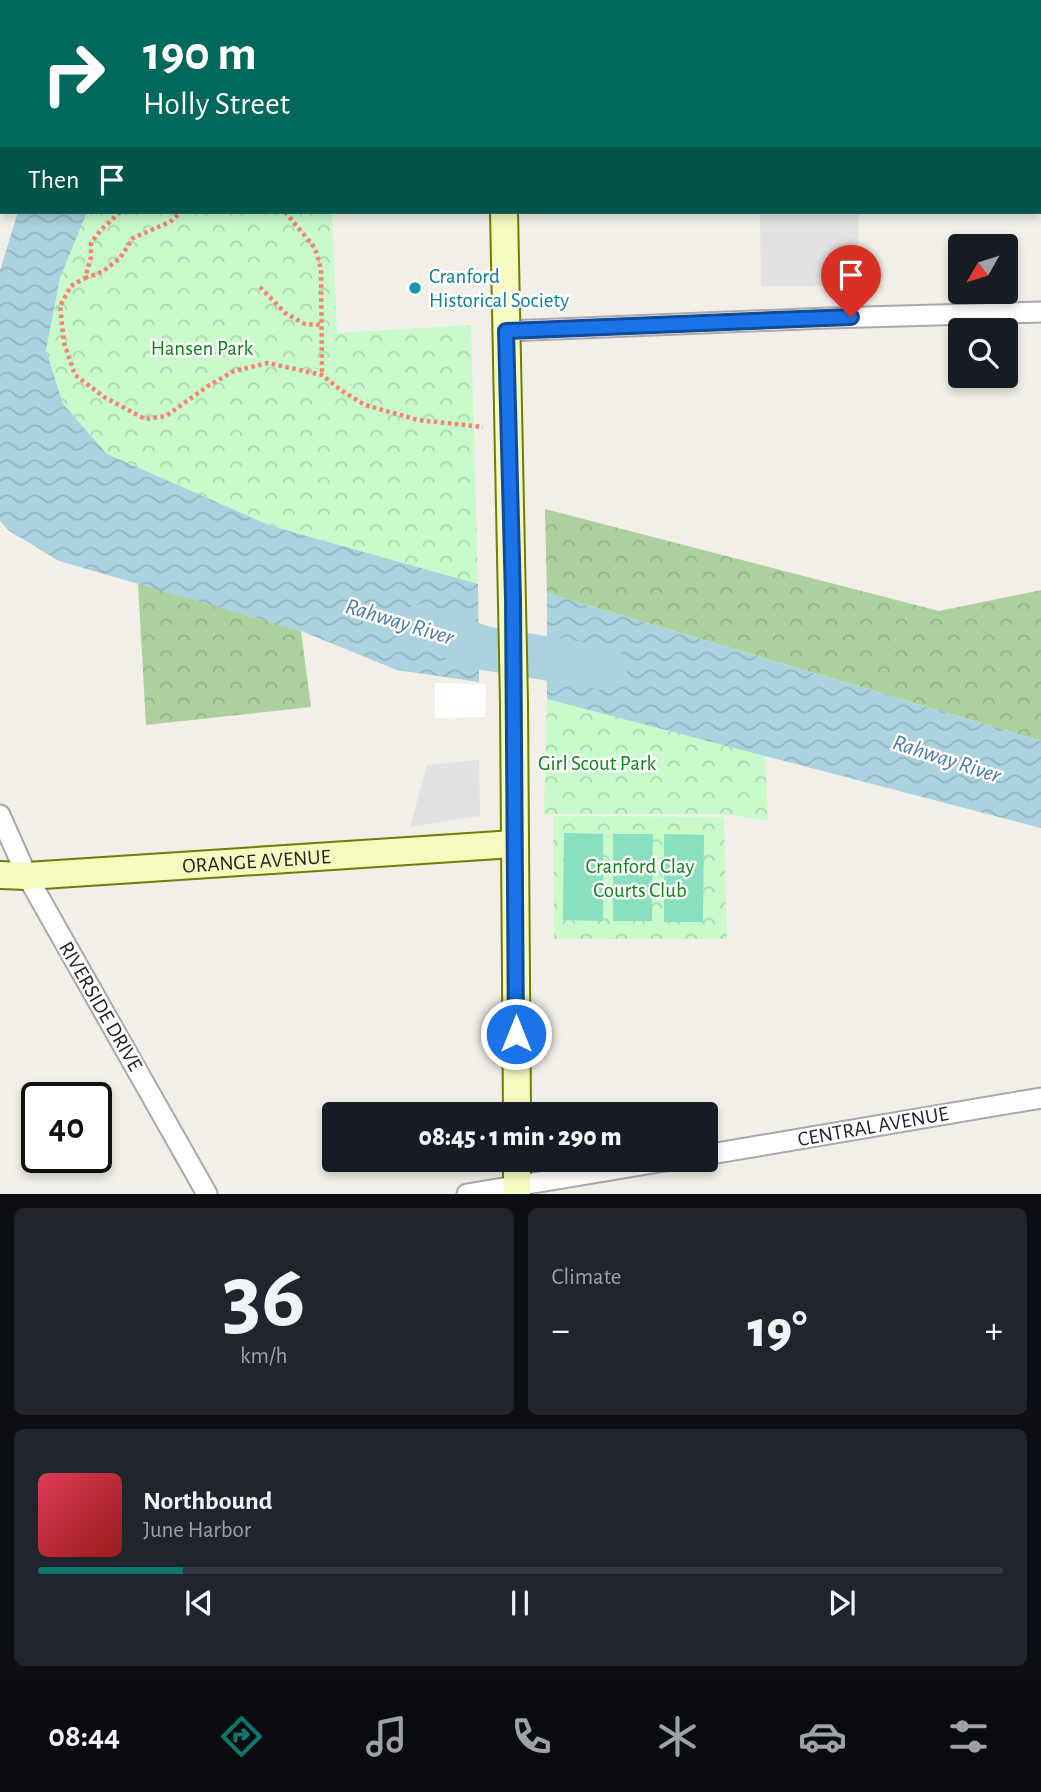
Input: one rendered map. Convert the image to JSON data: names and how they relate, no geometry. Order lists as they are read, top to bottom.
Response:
{
  "streets": {
    "street": ["ORANGE AVENUE", "RIVERSIDE DRIVE", "CENTRAL AVENUE"]
  },
  "crossings": [
    ["ORANGE AVENUE", "RIVERSIDE DRIVE"]
  ],
  "water": ["Rahway River"],
  "parks": ["Hansen Park", "Girl Scout Park", "Cranford Clay Courts Club"],
  "places": ["Cranford Historical Society"],
  "north": "bottom left",
  "page": {
    "turn": ["190 m", "Holly Street"],
    "then": "Then",
    "limit": "40",
    "trip": "08:45 · 1 min · 290 m",
    "tile": [
      ["36", "km/h"],
      "Climate"
    ],
    "heat": ["−", "19°", "+"],
    "song": ["Northbound", "June Harbor"],
    "tabs": "08:44"
  }
}
